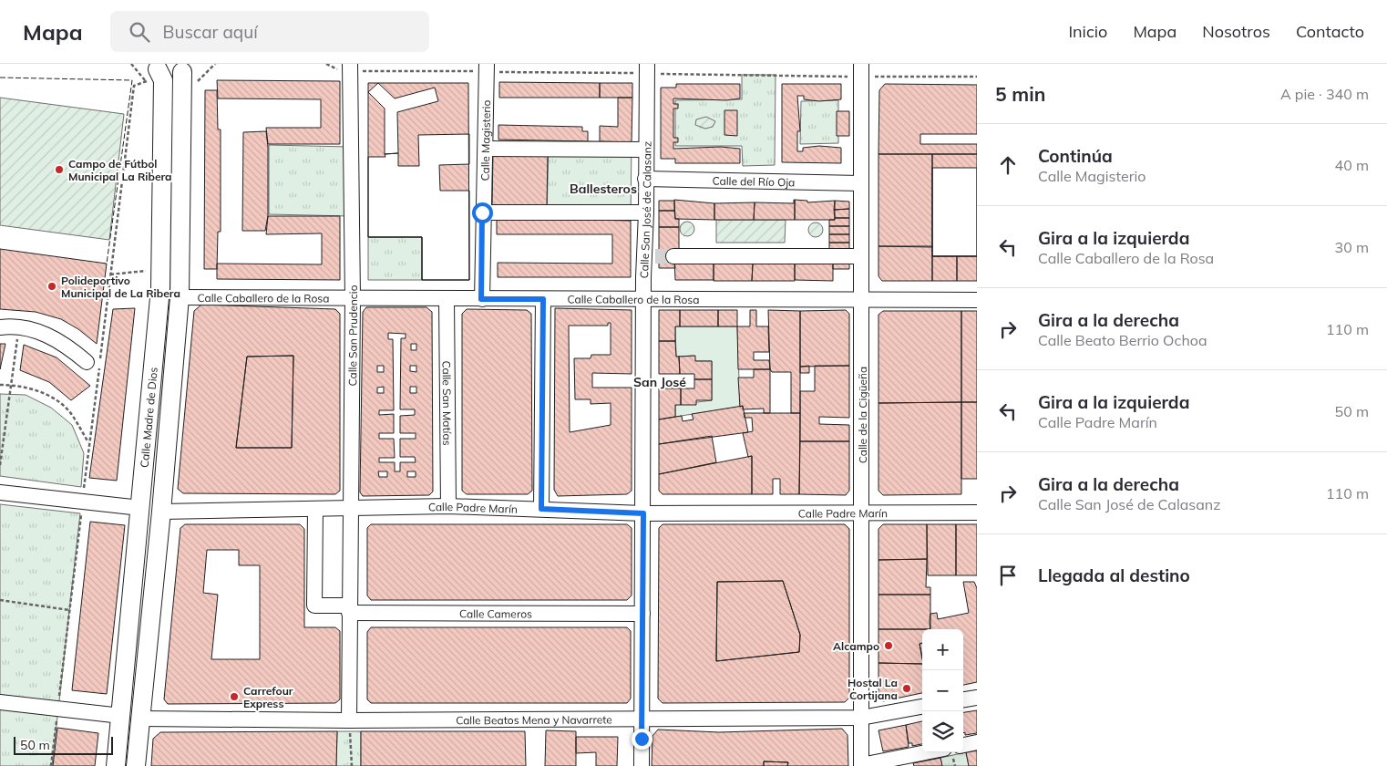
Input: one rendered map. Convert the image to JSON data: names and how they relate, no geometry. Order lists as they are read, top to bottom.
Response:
{
  "streets": {
    "main road": ["Calle Madre de Dios"],
    "street": [
      "Calle Magisterio",
      "Calle del Río Oja",
      "Calle San José de Calasanz",
      "Calle Caballero de la Rosa",
      "Calle San Prudencio",
      "Calle San Matías",
      "Calle de la Cigüeña",
      "Calle Padre Marín",
      "Calle Cameros",
      "Calle Beatos Mena y Navarrete"
    ]
  },
  "crossings": [
    ["Calle Magisterio", "Calle Caballero de la Rosa"],
    ["Calle del Río Oja", "Calle San José de Calasanz"],
    ["Calle del Río Oja", "Calle de la Cigüeña"],
    ["Calle San José de Calasanz", "Calle Caballero de la Rosa"],
    ["Calle San José de Calasanz", "Calle Padre Marín"],
    ["Calle San José de Calasanz", "Calle Cameros"],
    ["Calle San José de Calasanz", "Calle Beatos Mena y Navarrete"],
    ["Calle Caballero de la Rosa", "Calle San Prudencio"],
    ["Calle Caballero de la Rosa", "Calle San Matías"],
    ["Calle Caballero de la Rosa", "Calle de la Cigüeña"],
    ["Calle Caballero de la Rosa", "Calle Madre de Dios"],
    ["Calle San Prudencio", "Calle Padre Marín"],
    ["Calle San Prudencio", "Calle Cameros"],
    ["Calle San Prudencio", "Calle Beatos Mena y Navarrete"],
    ["Calle San Matías", "Calle Padre Marín"],
    ["Calle de la Cigüeña", "Calle Padre Marín"],
    ["Calle de la Cigüeña", "Calle Beatos Mena y Navarrete"],
    ["Calle Madre de Dios", "Calle Padre Marín"],
    ["Calle Madre de Dios", "Calle Beatos Mena y Navarrete"]
  ],
  "districts": ["Ballesteros", "San José"],
  "places": [
    "Campo de Fútbol Municipal La Ribera",
    "Polideportivo Municipal de La Ribera",
    "Alcampo",
    "Hostal La Cortijana",
    "Carrefour Express"
  ],
  "scale_bar": "50 m",
  "page": {
    "header": "Mapa",
    "search": "Buscar aquí",
    "nav": [
      "Inicio",
      "Mapa",
      "Nosotros",
      "Contacto"
    ],
    "heading": ["5 min", "A pie · 340 m"],
    "list": [
      ["Continúa", "Calle Magisterio", "40 m"],
      ["Gira a la izquierda", "Calle Caballero de la Rosa", "30 m"],
      ["Gira a la derecha", "Calle Beato Berrio Ochoa", "110 m"],
      ["Gira a la izquierda", "Calle Padre Marín", "50 m"],
      ["Gira a la derecha", "Calle San José de Calasanz", "110 m"],
      "Llegada al destino"
    ],
    "map_buttons": ["+", "−"],
    "scale": "50 m"
  }
}
